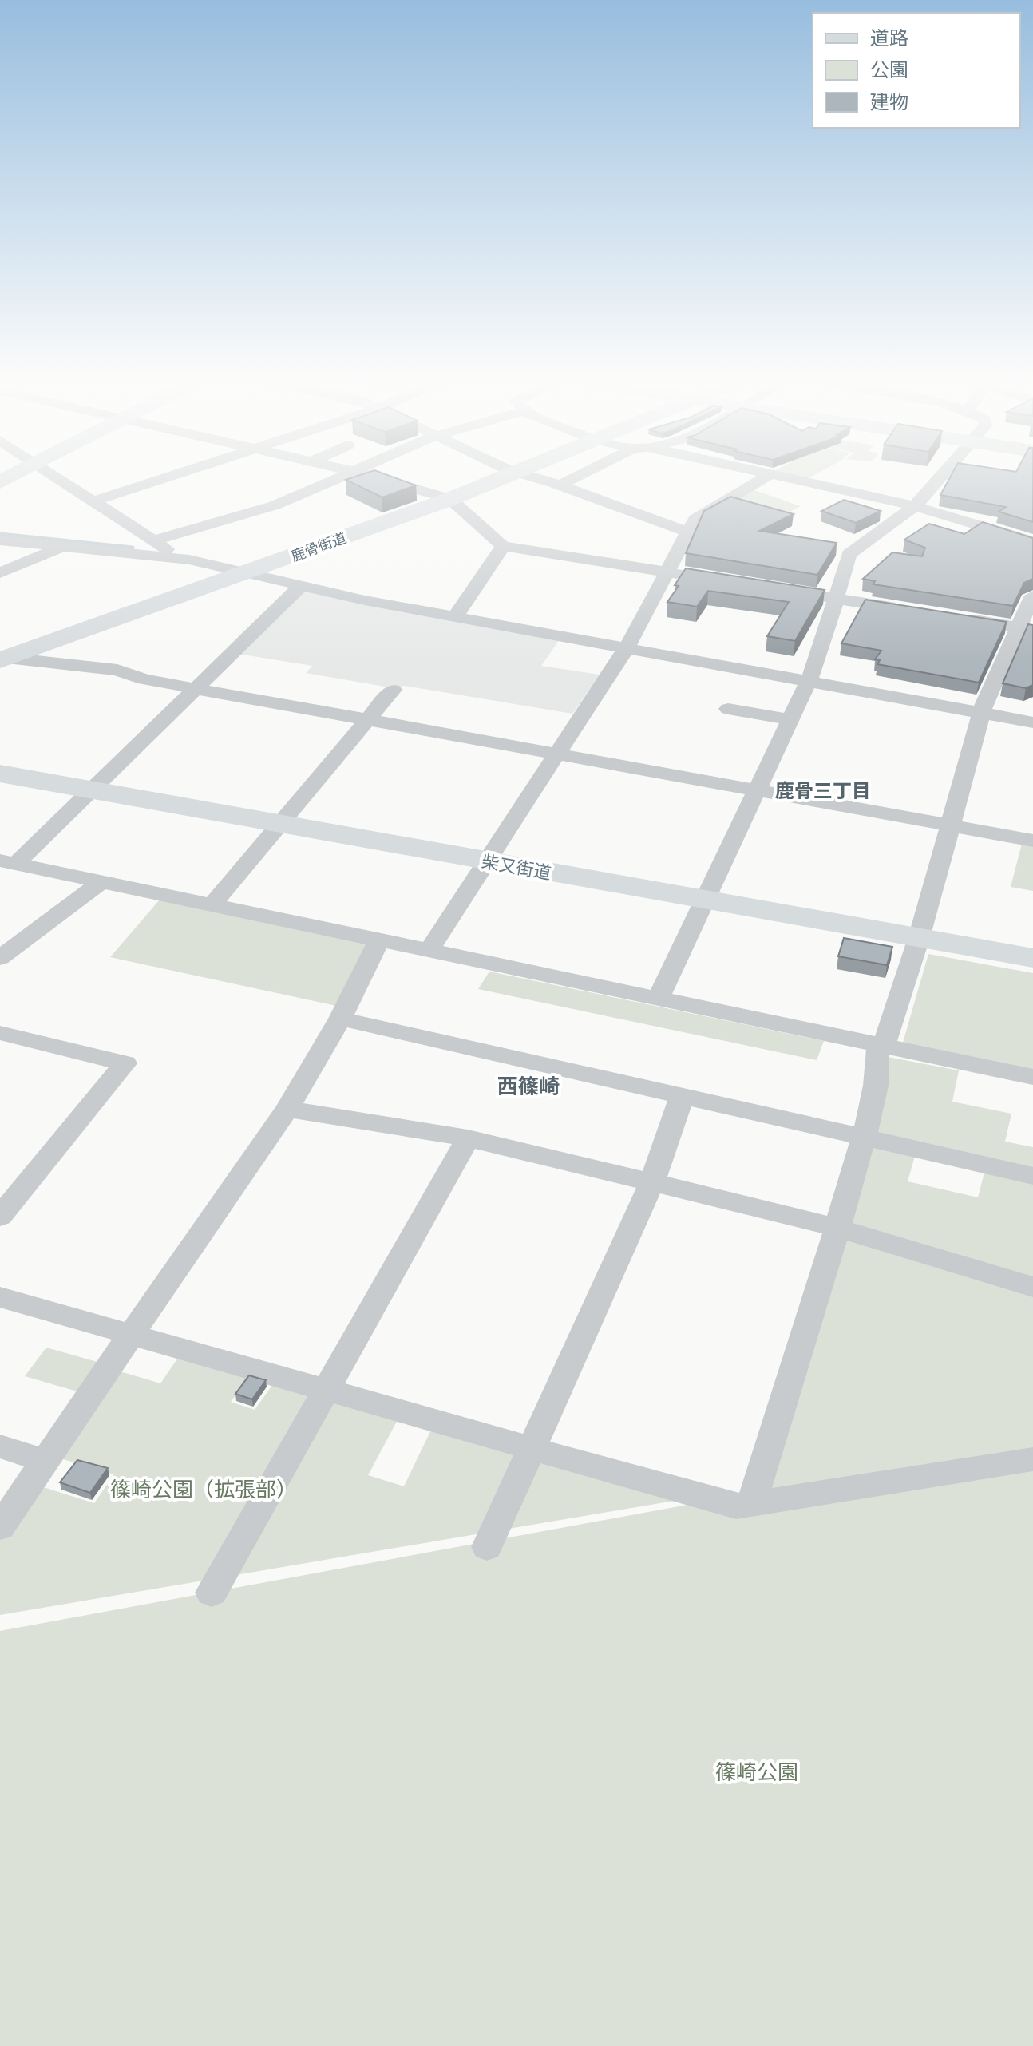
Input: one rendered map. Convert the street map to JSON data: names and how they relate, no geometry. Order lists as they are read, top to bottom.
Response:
{
  "streets": {
    "street": ["鹿骨街道", "柴又街道"]
  },
  "districts": ["鹿骨三丁目", "西篠崎"],
  "parks": ["篠崎公園（拡張部）", "篠崎公園"],
  "legend": ["道路", "公園", "建物"]
}
